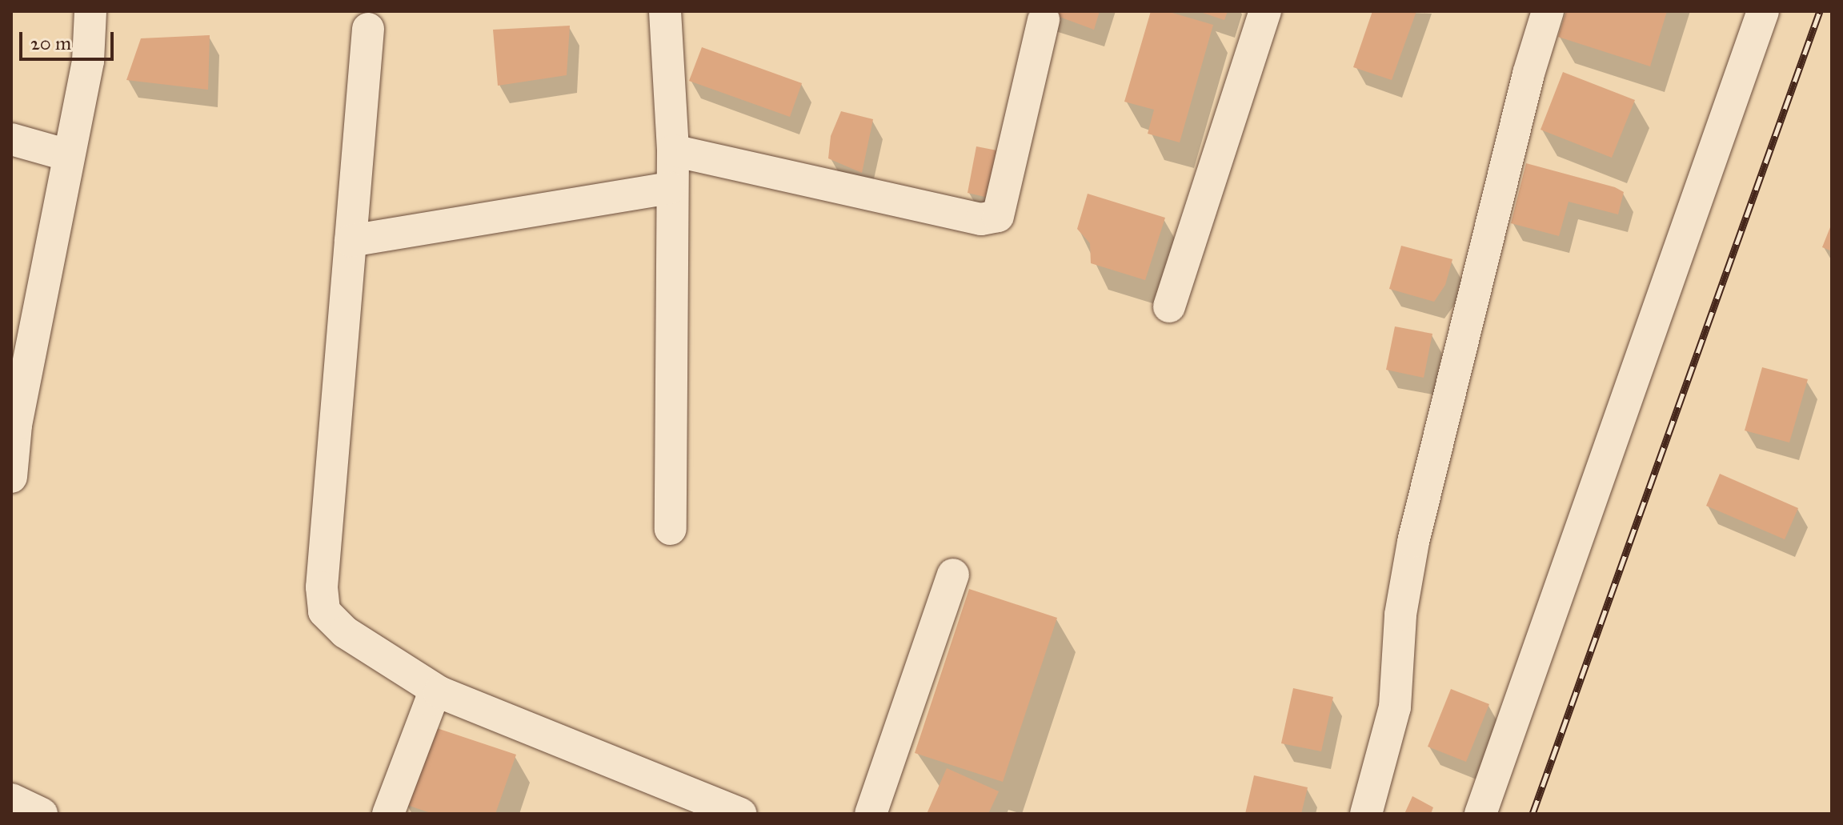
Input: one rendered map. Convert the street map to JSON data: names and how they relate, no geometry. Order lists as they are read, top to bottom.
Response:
{
  "scale_bar": "20 m"
}
